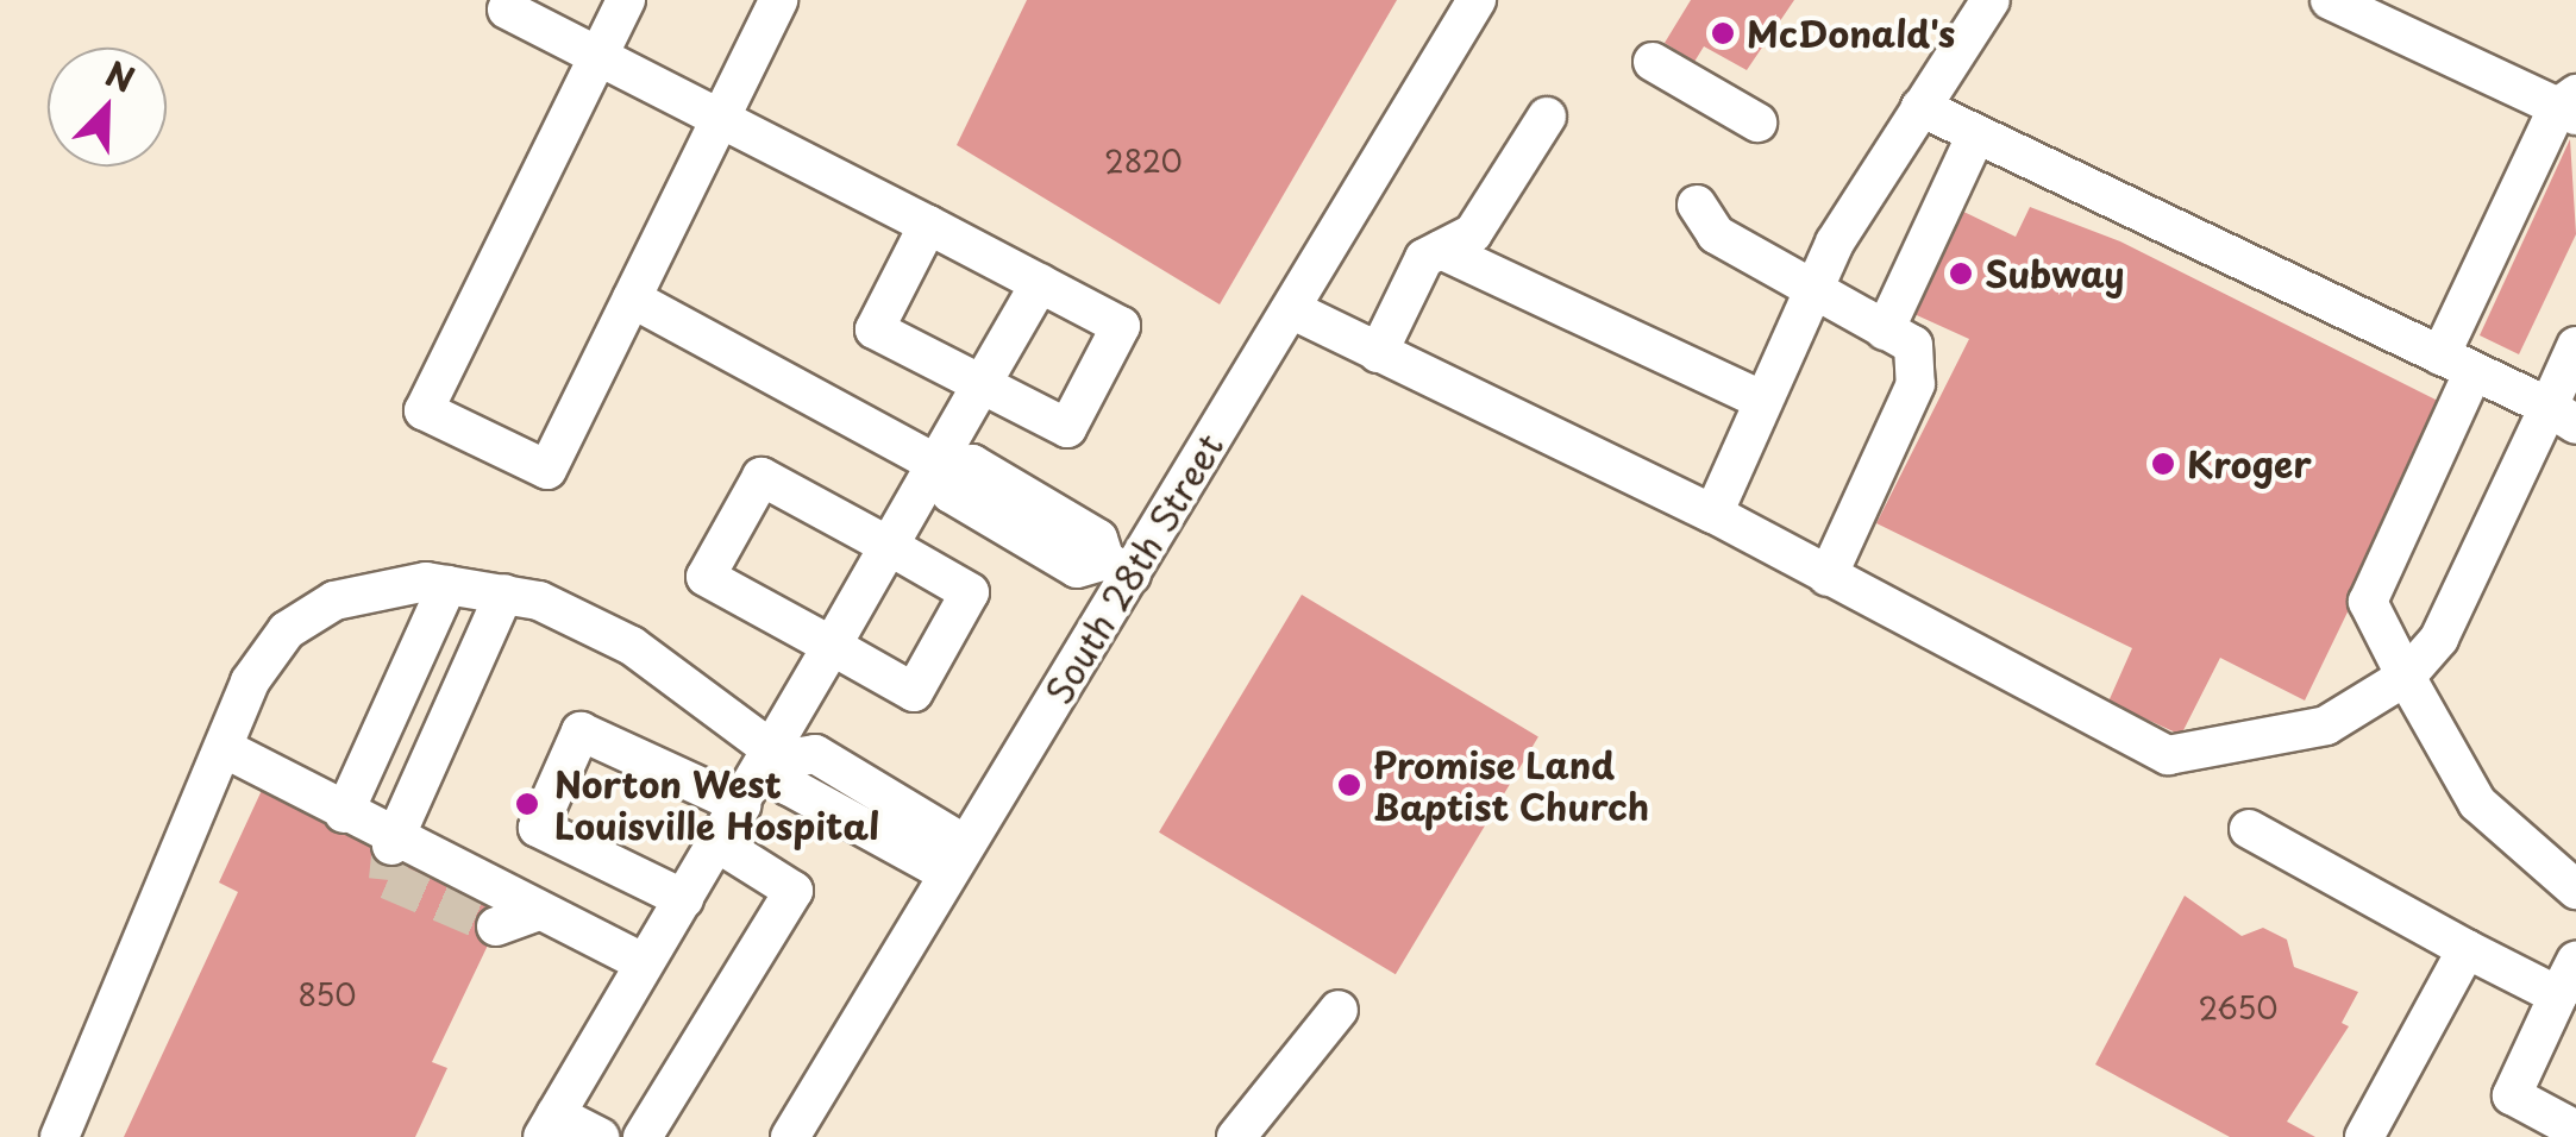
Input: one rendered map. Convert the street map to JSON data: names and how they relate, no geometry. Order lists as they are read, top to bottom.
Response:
{
  "streets": {
    "street": ["South 28th Street"]
  },
  "places": [
    "McDonald's",
    "Subway",
    "Kroger",
    "Promise Land Baptist Church",
    "Norton West Louisville Hospital"
  ],
  "house_numbers": ["2820", "850", "2650"],
  "north": "top right"
}
